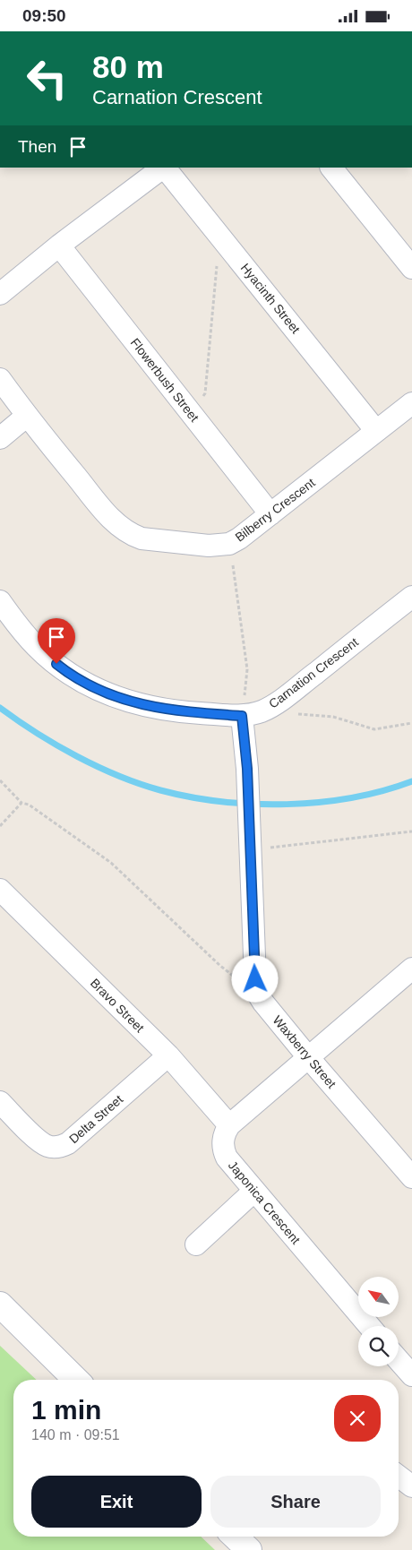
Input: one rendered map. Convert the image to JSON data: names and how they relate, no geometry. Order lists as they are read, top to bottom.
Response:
{
  "streets": {
    "street": [
      "Hyacinth Street",
      "Flowerbush Street",
      "Bilberry Crescent",
      "Carnation Crescent",
      "Bravo Street",
      "Waxberry Street",
      "Delta Street",
      "Japonica Crescent"
    ]
  },
  "crossings": [
    ["Hyacinth Street", "Bilberry Crescent"],
    ["Flowerbush Street", "Bilberry Crescent"],
    ["Carnation Crescent", "Waxberry Street"],
    ["Bravo Street", "Delta Street"],
    ["Bravo Street", "Japonica Crescent"]
  ],
  "north": "top left",
  "page": {
    "status": "09:50",
    "turn": ["80 m", "Carnation Crescent"],
    "then": "Then",
    "heading": ["1 min", "140 m · 09:51"],
    "buttons": ["Exit", "Share"]
  }
}
